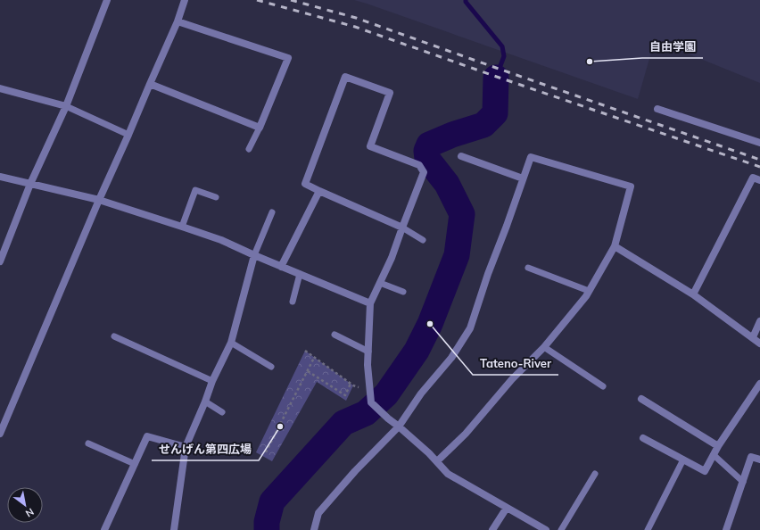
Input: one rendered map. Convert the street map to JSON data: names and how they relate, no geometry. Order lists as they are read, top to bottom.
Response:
{
  "places": ["自由学園", "Tateno-River", "せんげん第四広場"],
  "north": "bottom right"
}
